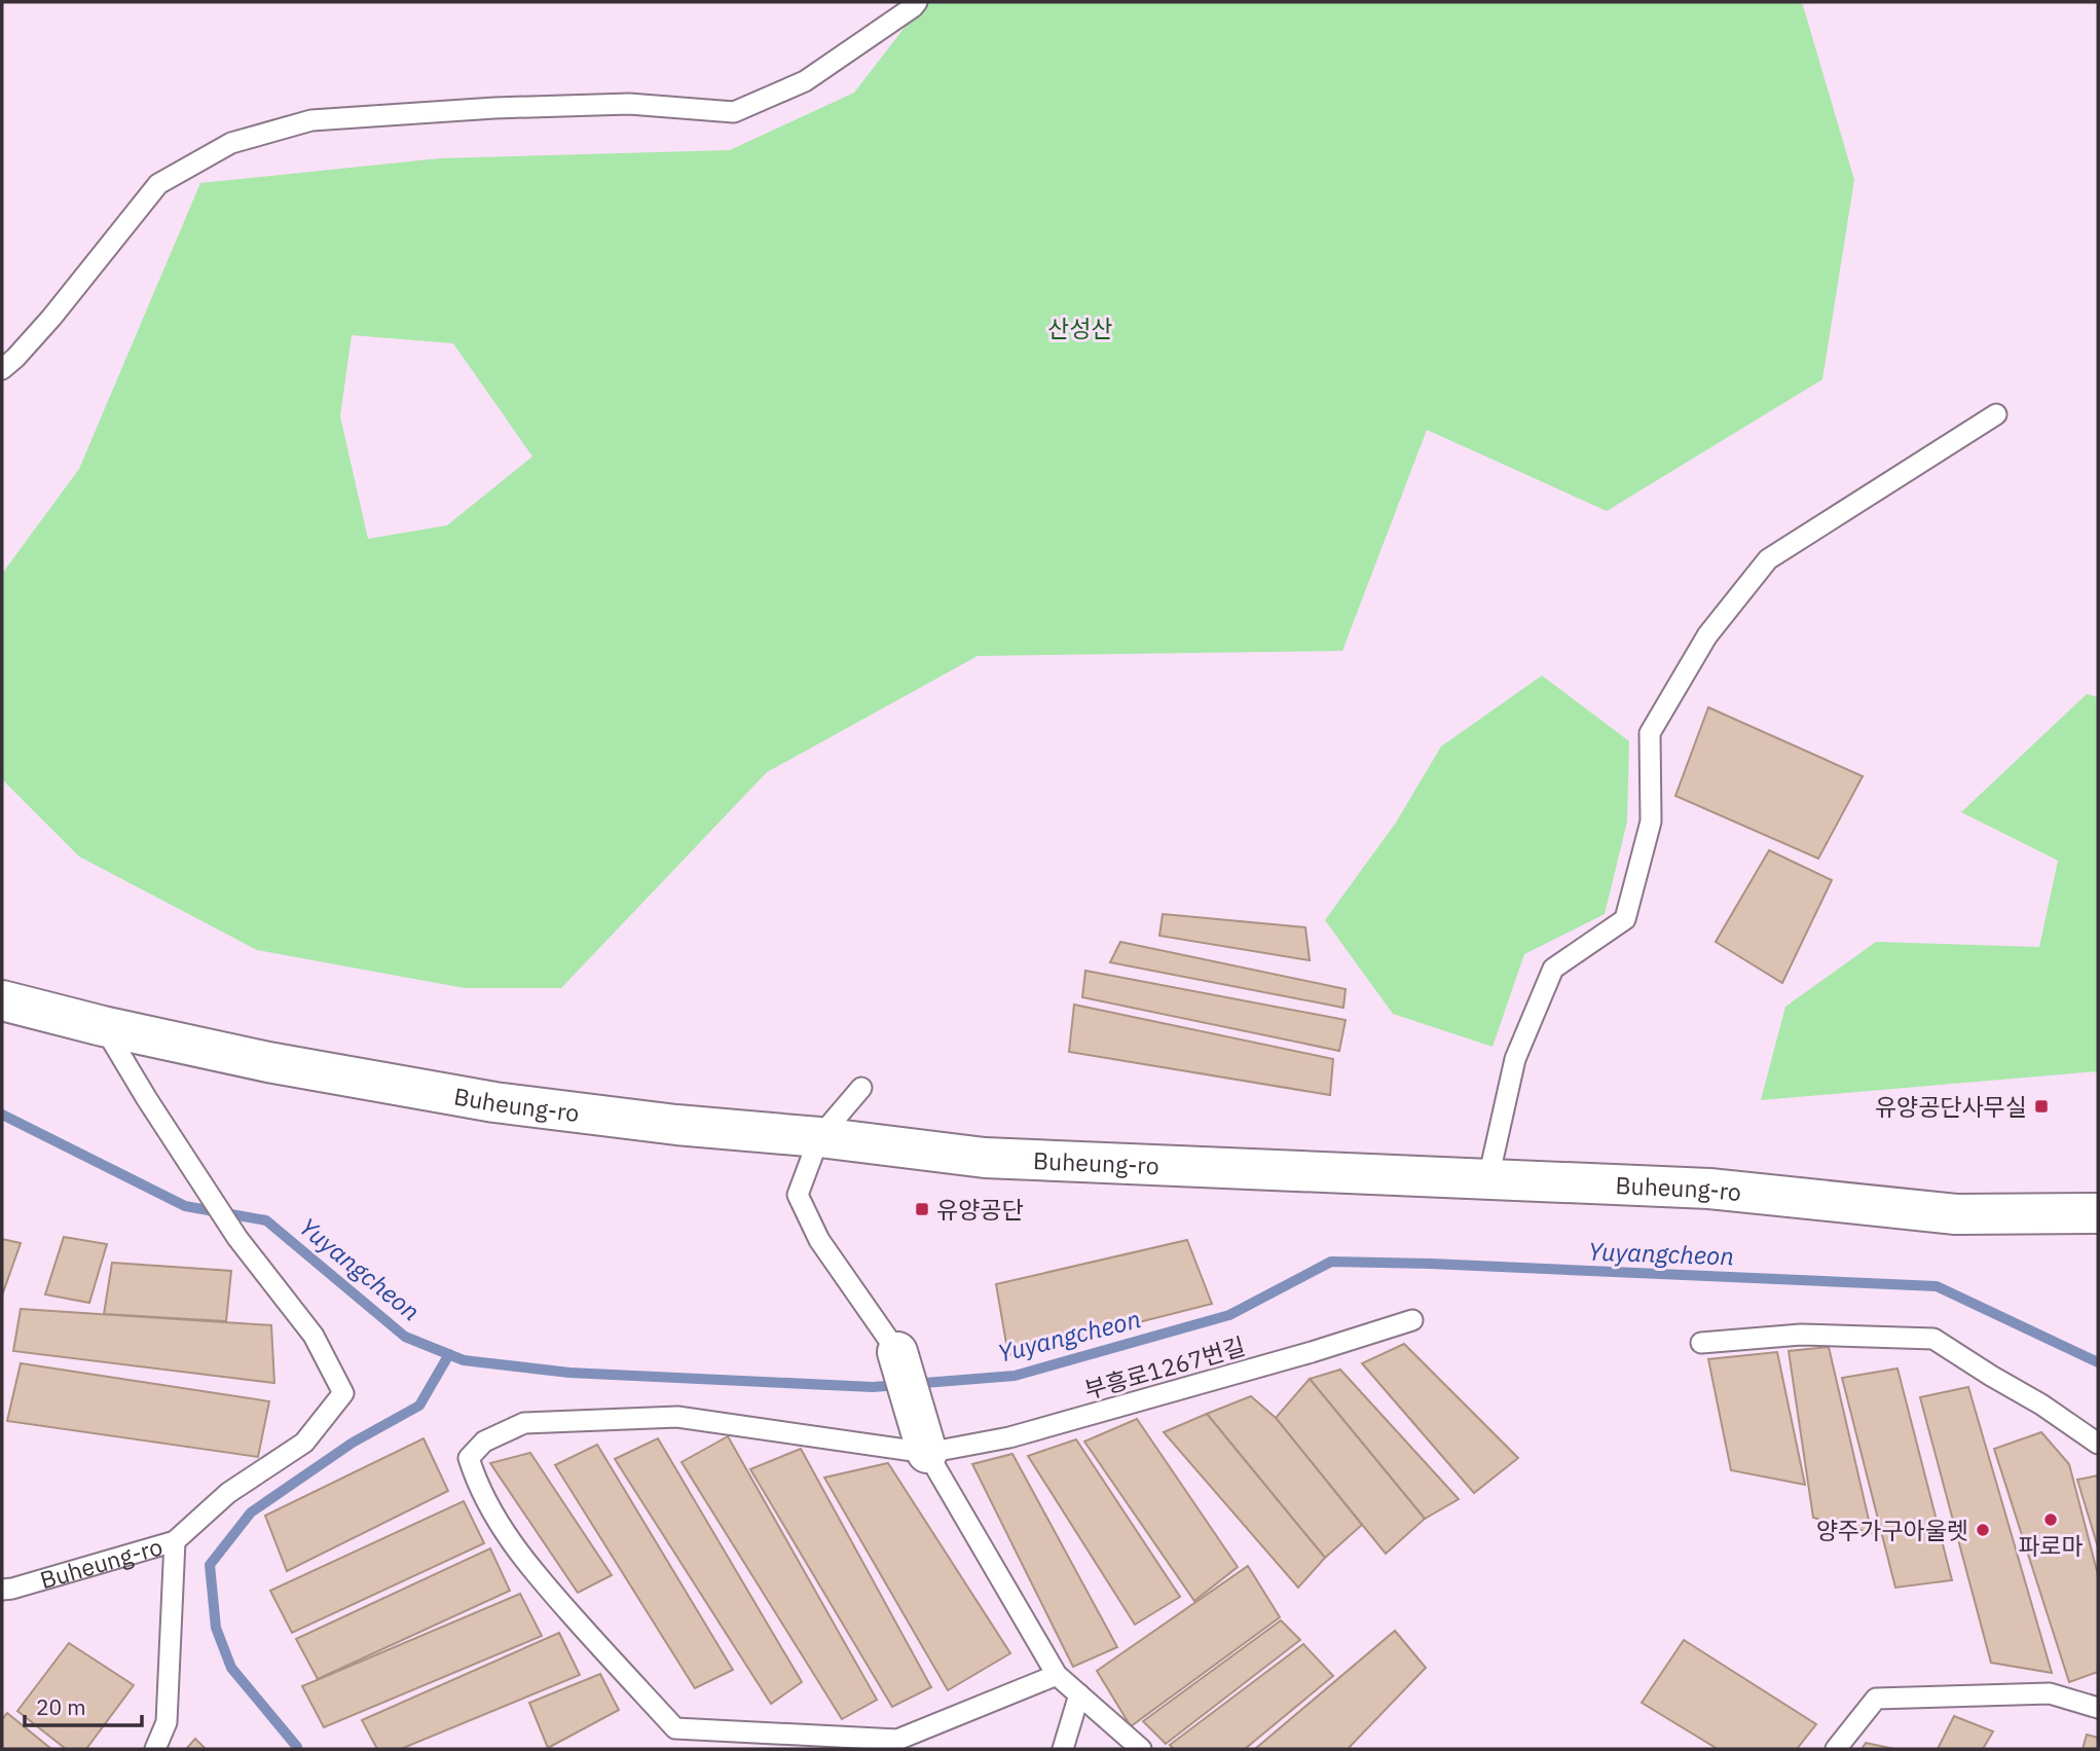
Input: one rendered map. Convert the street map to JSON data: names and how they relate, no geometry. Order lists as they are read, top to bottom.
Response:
{
  "streets": {
    "main road": ["Buheung-ro"],
    "lane": ["부흥로1267번길"]
  },
  "water": ["Yuyangcheon"],
  "parks": ["산성산"],
  "places": {
    "transit": ["유양공단사무실", "유양공단"],
    "other": ["파로마", "양주가구아울렛"]
  },
  "scale_bar": "20 m"
}
